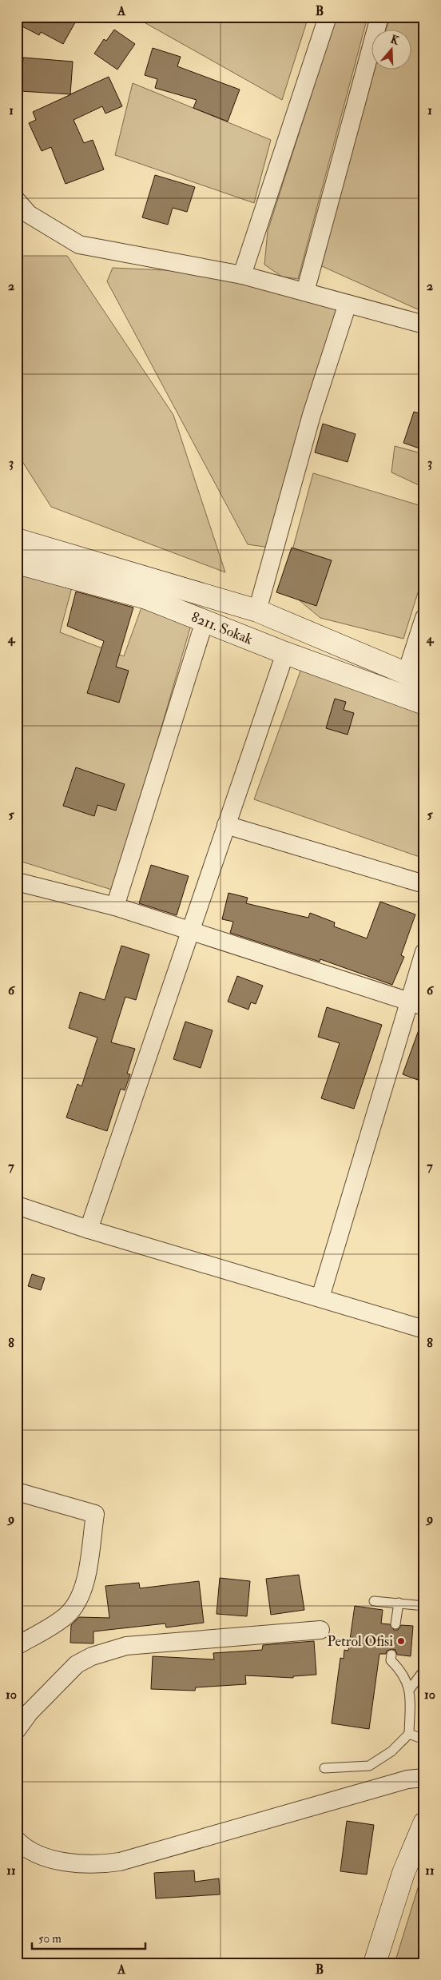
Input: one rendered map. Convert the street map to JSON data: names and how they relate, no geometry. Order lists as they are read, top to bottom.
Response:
{
  "streets": {
    "street": ["8211. Sokak"]
  },
  "places": ["Petrol Ofisi"],
  "scale_bar": "50 m",
  "north": "top",
  "grid": {
    "columns": ["A", "B"],
    "rows": [
      "1",
      "2",
      "3",
      "4",
      "5",
      "6",
      "7",
      "8",
      "9",
      "10",
      "11"
    ]
  }
}
